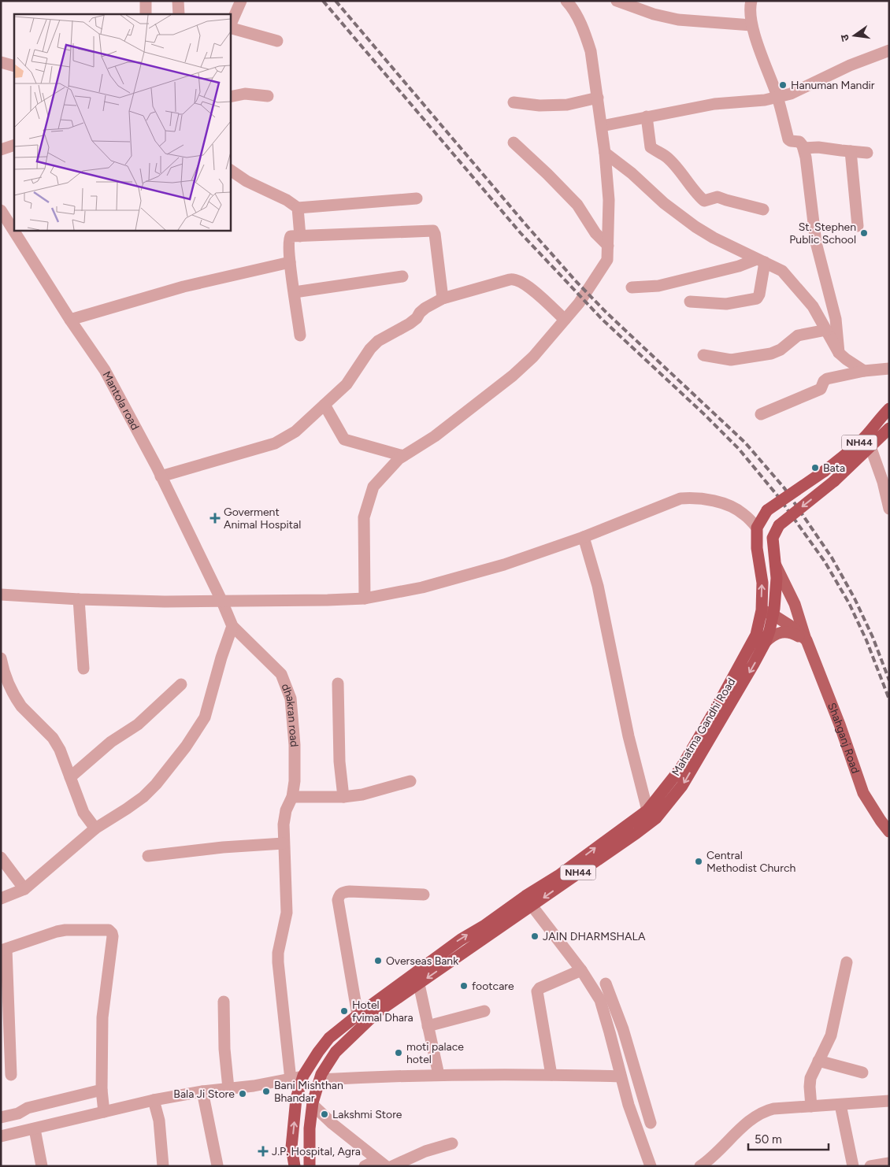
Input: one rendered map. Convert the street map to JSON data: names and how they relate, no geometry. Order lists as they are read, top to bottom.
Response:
{
  "streets": {
    "highway": ["NH44", "Mahatma Gandhi Road"],
    "main road": ["Shahganj Road"],
    "street": ["Mantola road", "dhakran road"]
  },
  "crossings": [
    ["Mantola road", "dhakran road"],
    ["Mahatma Gandhi Road", "Shahganj Road"]
  ],
  "places": {
    "other": [
      "Hanuman Mandir",
      "St. Stephen Public School",
      "Bata",
      "Central Methodist Church",
      "JAIN DHARMSHALA",
      "Overseas Bank",
      "footcare",
      "Hotel fvimal Dhara",
      "moti palace hotel",
      "Bani Mishthan Bhandar",
      "Bala Ji Store",
      "Lakshmi Store"
    ],
    "health": ["Goverment Animal Hospital", "J.P. Hospital, Agra"]
  },
  "scale_bar": "50 m",
  "north": "left"
}
